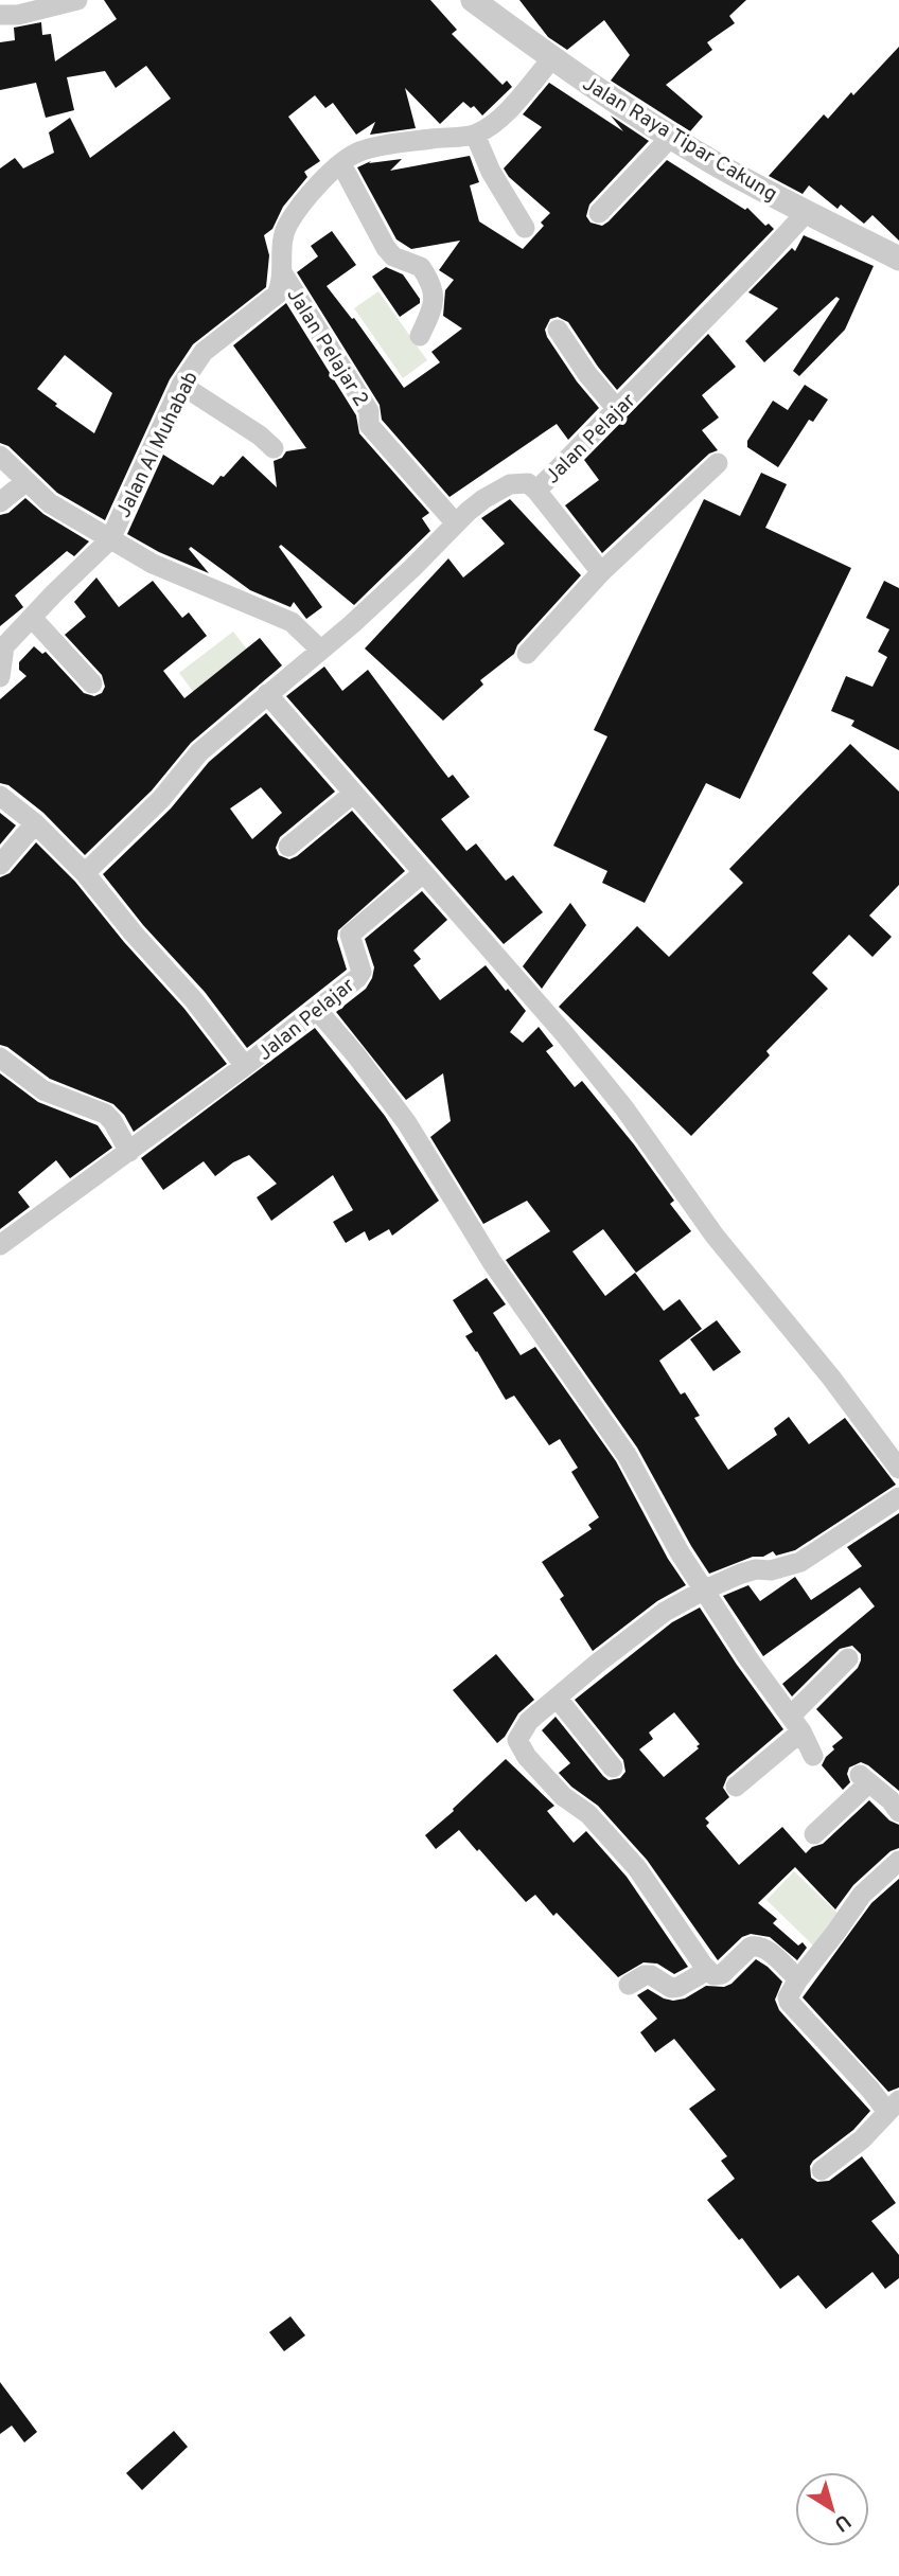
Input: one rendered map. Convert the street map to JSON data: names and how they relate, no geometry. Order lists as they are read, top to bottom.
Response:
{
  "streets": {
    "street": [
      "Jalan Raya Tipar Cakung",
      "Jalan Pelajar 2",
      "Jalan Pelajar",
      "Jalan Al Muhabab"
    ]
  },
  "crossings": [
    ["Jalan Raya Tipar Cakung", "Jalan Pelajar"],
    ["Jalan Raya Tipar Cakung", "Jalan Al Muhabab"],
    ["Jalan Pelajar 2", "Jalan Pelajar"],
    ["Jalan Pelajar 2", "Jalan Al Muhabab"]
  ],
  "north": "bottom right"
}
